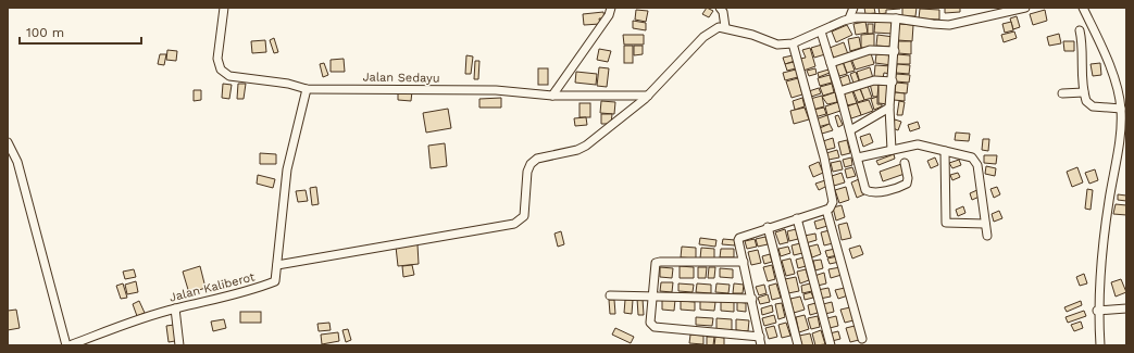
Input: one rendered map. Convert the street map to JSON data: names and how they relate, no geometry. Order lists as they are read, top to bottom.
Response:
{
  "streets": {
    "street": ["Jalan Sedayu", "Jalan Kaliberot"]
  },
  "crossings": [
    ["Jalan Sedayu", "Jalan Kaliberot"]
  ],
  "scale_bar": "100 m"
}
